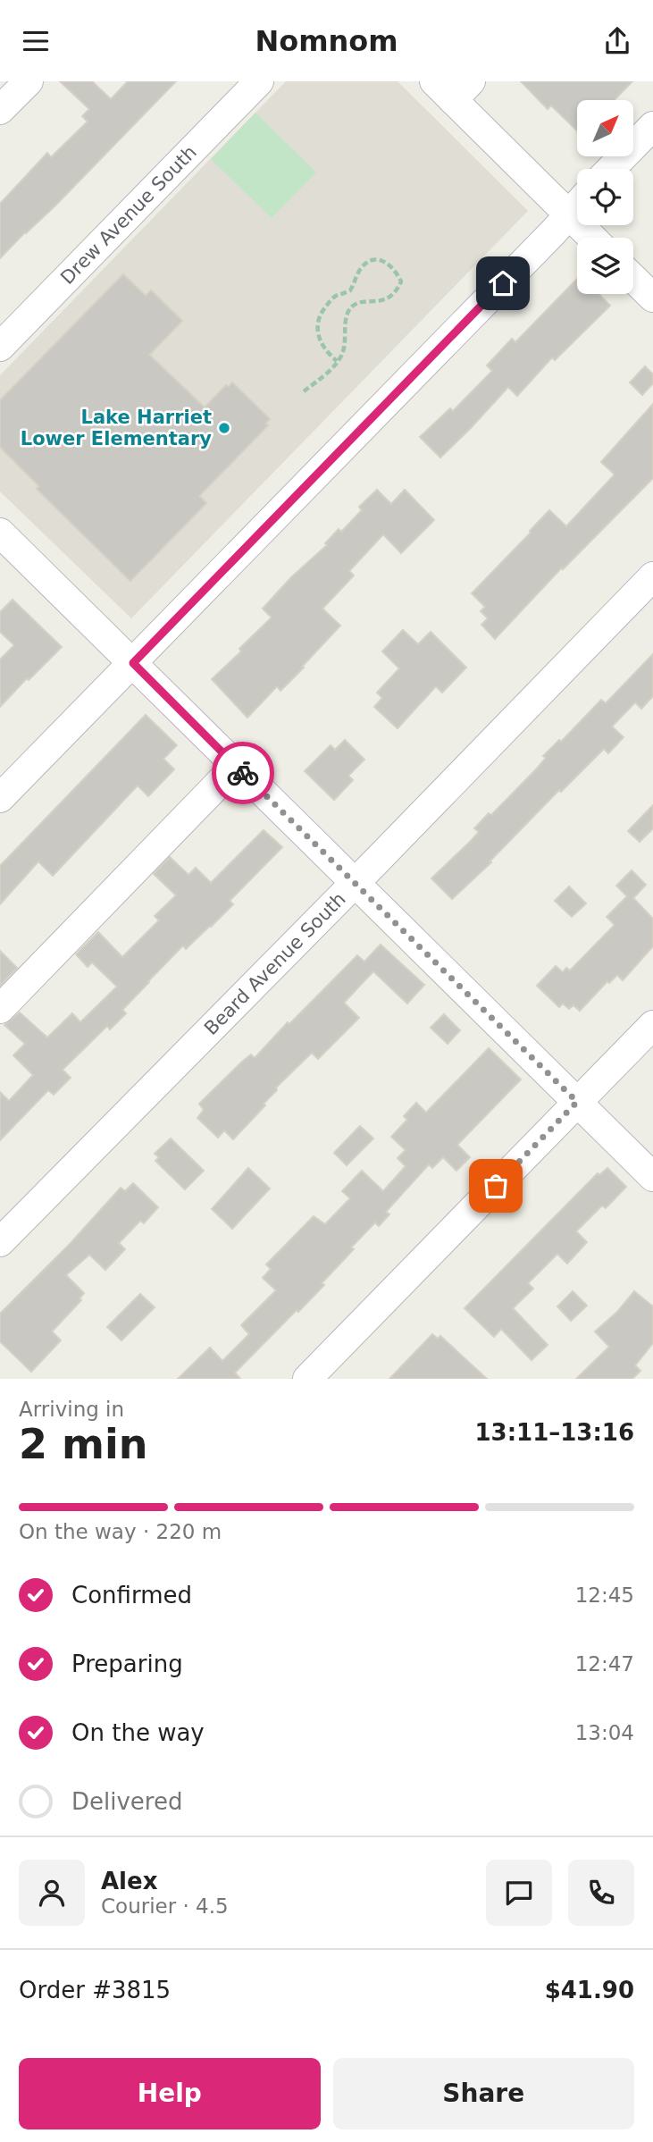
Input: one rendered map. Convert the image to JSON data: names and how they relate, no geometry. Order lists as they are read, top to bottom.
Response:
{
  "streets": {
    "street": ["Drew Avenue South", "Beard Avenue South"]
  },
  "places": ["Lake Harriet Lower Elementary"],
  "north": "top right",
  "page": {
    "header": "Nomnom",
    "heading": ["2 min", "Arriving in", "13:11–13:16"],
    "panel": [
      "Alex",
      "Courier · 4.5",
      "Order #3815",
      "$41.90"
    ],
    "bar": "On the way · 220 m",
    "list": [
      ["Confirmed", "12:45"],
      ["Preparing", "12:47"],
      ["On the way", "13:04"],
      "Delivered"
    ],
    "buttons": ["Help", "Share"]
  }
}
